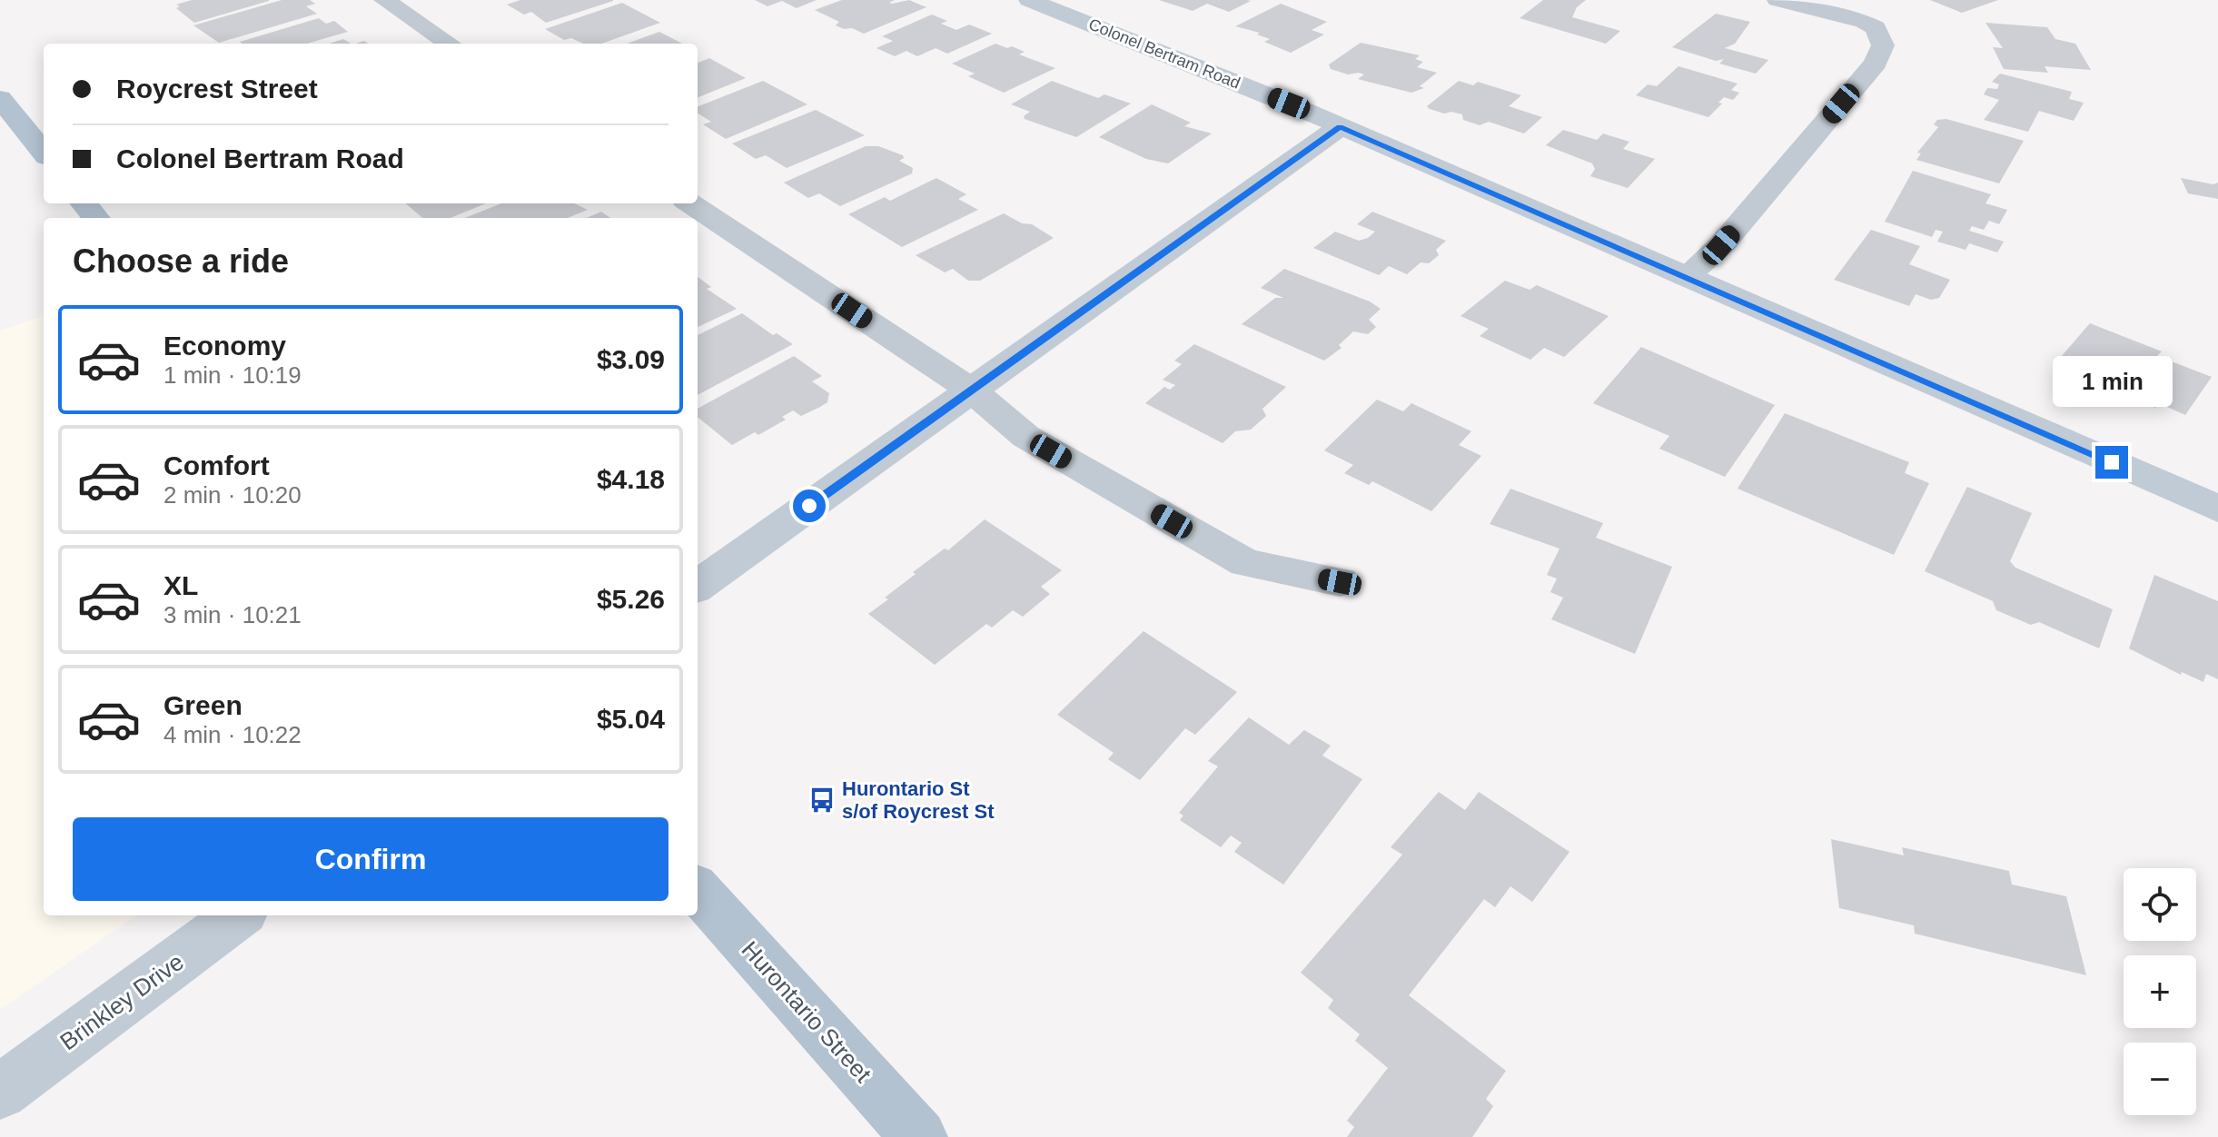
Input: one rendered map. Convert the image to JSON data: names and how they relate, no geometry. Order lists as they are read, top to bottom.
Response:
{
  "streets": {
    "main road": ["Hurontario Street"],
    "street": ["Colonel Bertram Road", "Brinkley Drive"]
  },
  "places": {
    "bus stop": ["Hurontario St s/of Roycrest St"]
  },
  "page": {
    "banner": ["Roycrest Street", "Colonel Bertram Road"],
    "heading": "Choose a ride",
    "list": [
      {
        "name": "Economy",
        "note": "1 min · 10:19",
        "value": "$3.09"
      },
      {
        "name": "Comfort",
        "note": "2 min · 10:20",
        "value": "$4.18"
      },
      {
        "name": "XL",
        "note": "3 min · 10:21",
        "value": "$5.26"
      },
      {
        "name": "Green",
        "note": "4 min · 10:22",
        "value": "$5.04"
      }
    ],
    "bubble": "1 min",
    "buttons": "Confirm",
    "map_buttons": ["+", "−"]
  }
}
